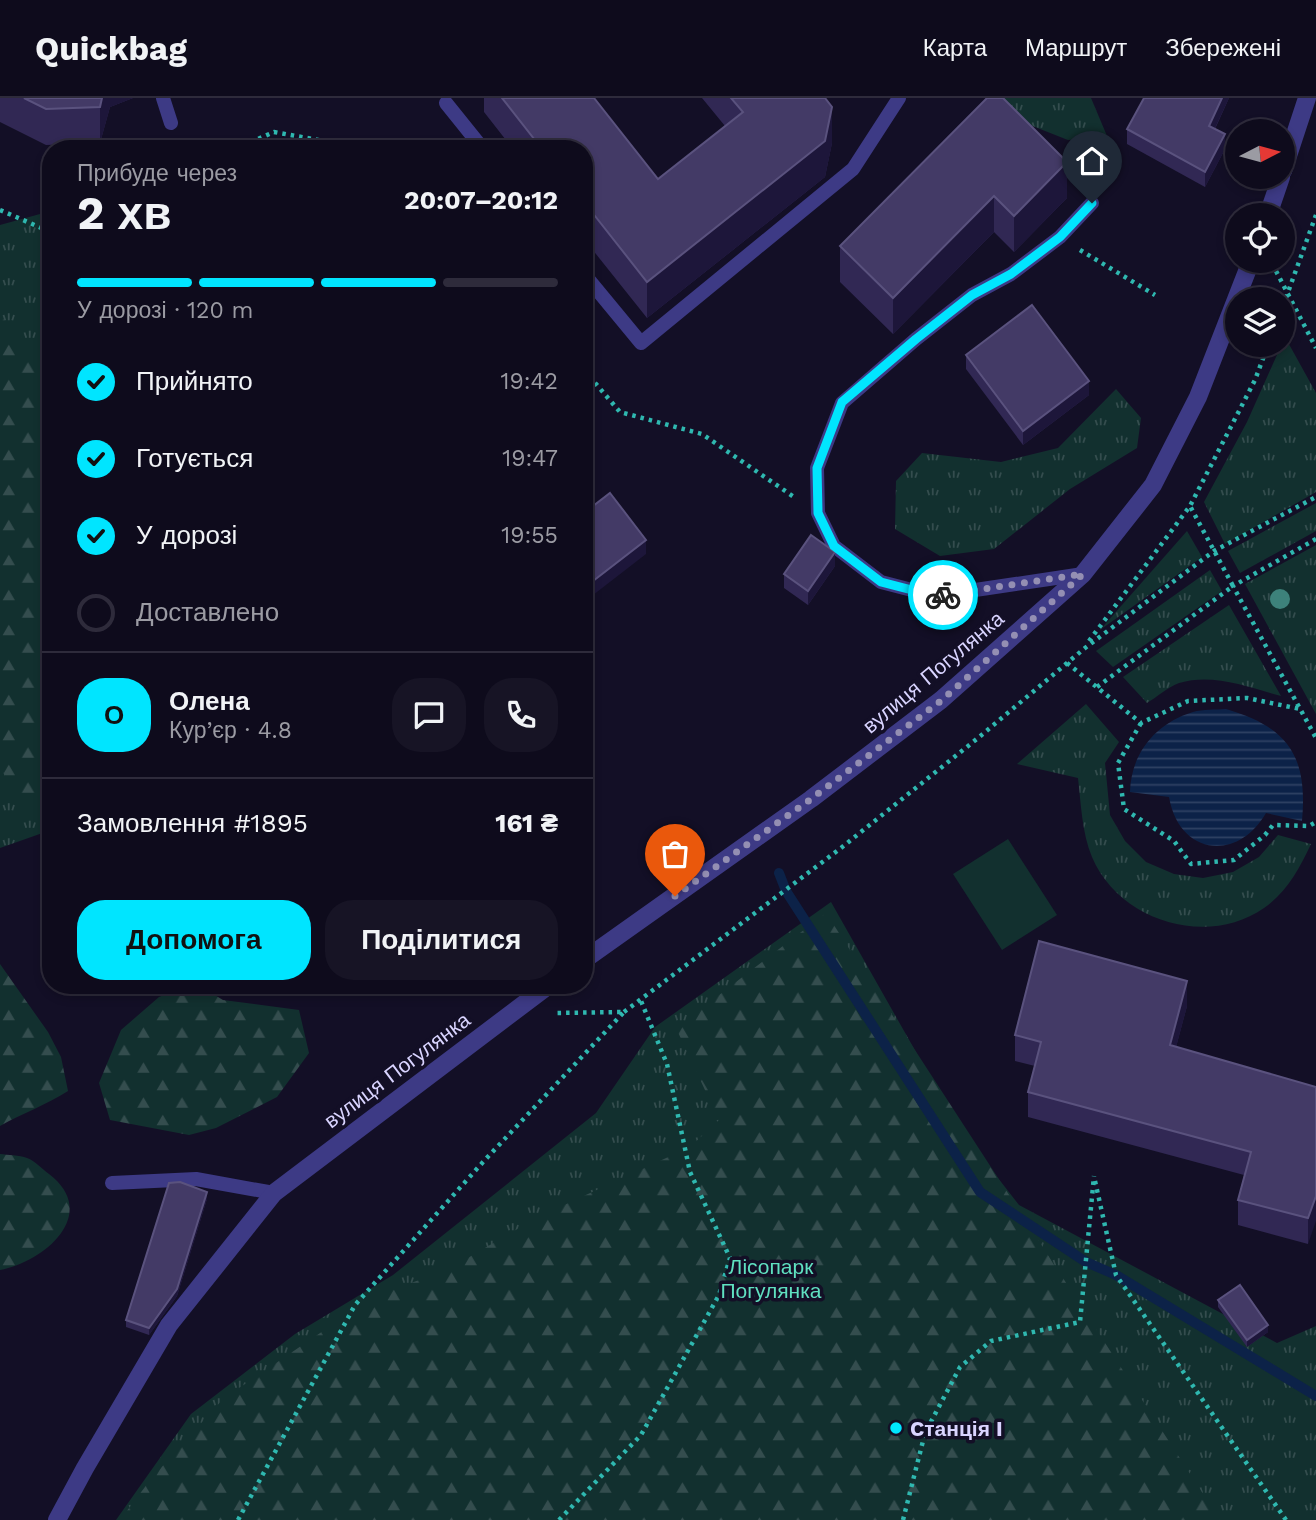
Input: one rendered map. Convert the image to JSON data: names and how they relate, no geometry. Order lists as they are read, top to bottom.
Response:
{
  "streets": {
    "street": ["вулиця Погулянка"]
  },
  "parks": ["Лісопарк Погулянка"],
  "places": ["Cтанція I"],
  "north": "right",
  "page": {
    "header": "Quickbag",
    "nav": ["Карта", "Маршрут", "Збережені"],
    "heading": ["2 хв", "Прибуде через", "20:07–20:12"],
    "panel": [
      "Олена",
      "Кур’єр · 4.8",
      "Замовлення #1895",
      "161 ₴"
    ],
    "bar": "У дорозі · 120 m",
    "list": [
      ["Прийнято", "19:42"],
      ["Готується", "19:47"],
      ["У дорозі", "19:55"],
      "Доставлено"
    ],
    "round": "О",
    "buttons": ["Допомога", "Поділитися"]
  }
}
